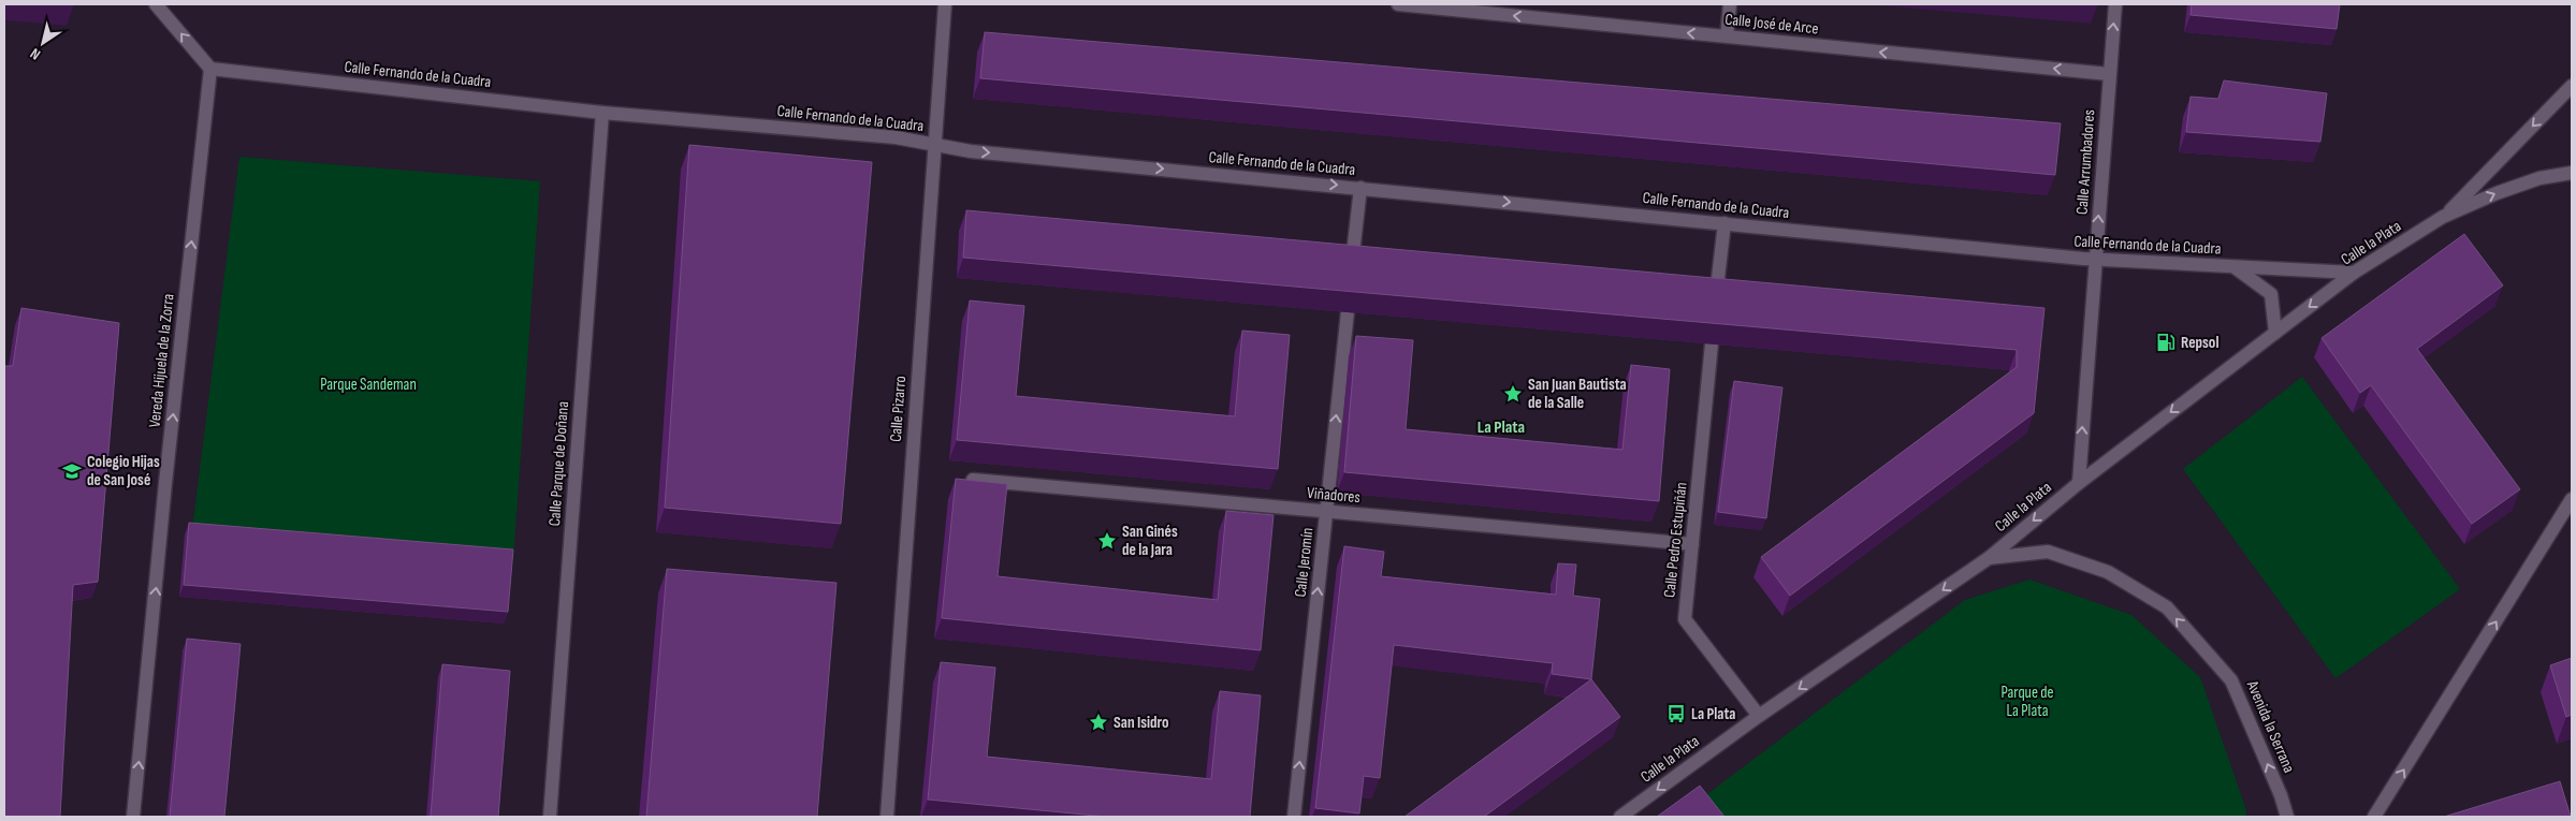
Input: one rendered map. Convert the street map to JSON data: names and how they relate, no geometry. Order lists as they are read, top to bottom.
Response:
{
  "streets": {
    "street": [
      "Calle José de Arce",
      "Calle Fernando de la Cuadra",
      "Calle Arrumbadores",
      "Calle la Plata",
      "Vereda Hijuela de la Zorra",
      "Calle Pizarro",
      "Calle Parque de Doñana",
      "Viñadores",
      "Calle Pedro Estupiñán",
      "Calle Jeromín",
      "Avenida la Serrana"
    ]
  },
  "crossings": [
    ["Calle José de Arce", "Calle Arrumbadores"],
    ["Calle Fernando de la Cuadra", "Calle Arrumbadores"],
    ["Calle Fernando de la Cuadra", "Calle la Plata"],
    ["Calle Fernando de la Cuadra", "Vereda Hijuela de la Zorra"],
    ["Calle Fernando de la Cuadra", "Calle Pizarro"],
    ["Calle Fernando de la Cuadra", "Calle Parque de Doñana"],
    ["Calle Arrumbadores", "Calle la Plata"],
    ["Calle la Plata", "Calle Pedro Estupiñán"],
    ["Calle la Plata", "Avenida la Serrana"],
    ["Viñadores", "Calle Pedro Estupiñán"],
    ["Viñadores", "Calle Jeromín"]
  ],
  "one_way": [
    "Calle José de Arce",
    "Calle Fernando de la Cuadra",
    "Calle Arrumbadores",
    "Vereda Hijuela de la Zorra",
    "Calle Jeromín",
    "Avenida la Serrana"
  ],
  "districts": ["La Plata"],
  "parks": ["Parque Sandeman", "Parque de La Plata"],
  "places": {
    "fuel station": ["Repsol"],
    "place": ["San Juan Bautista de la Salle", "San Ginés de la Jara", "San Isidro"],
    "school or university": ["Colegio Hijas de San José"],
    "bus stop": ["La Plata"]
  },
  "north": "bottom left"
}
